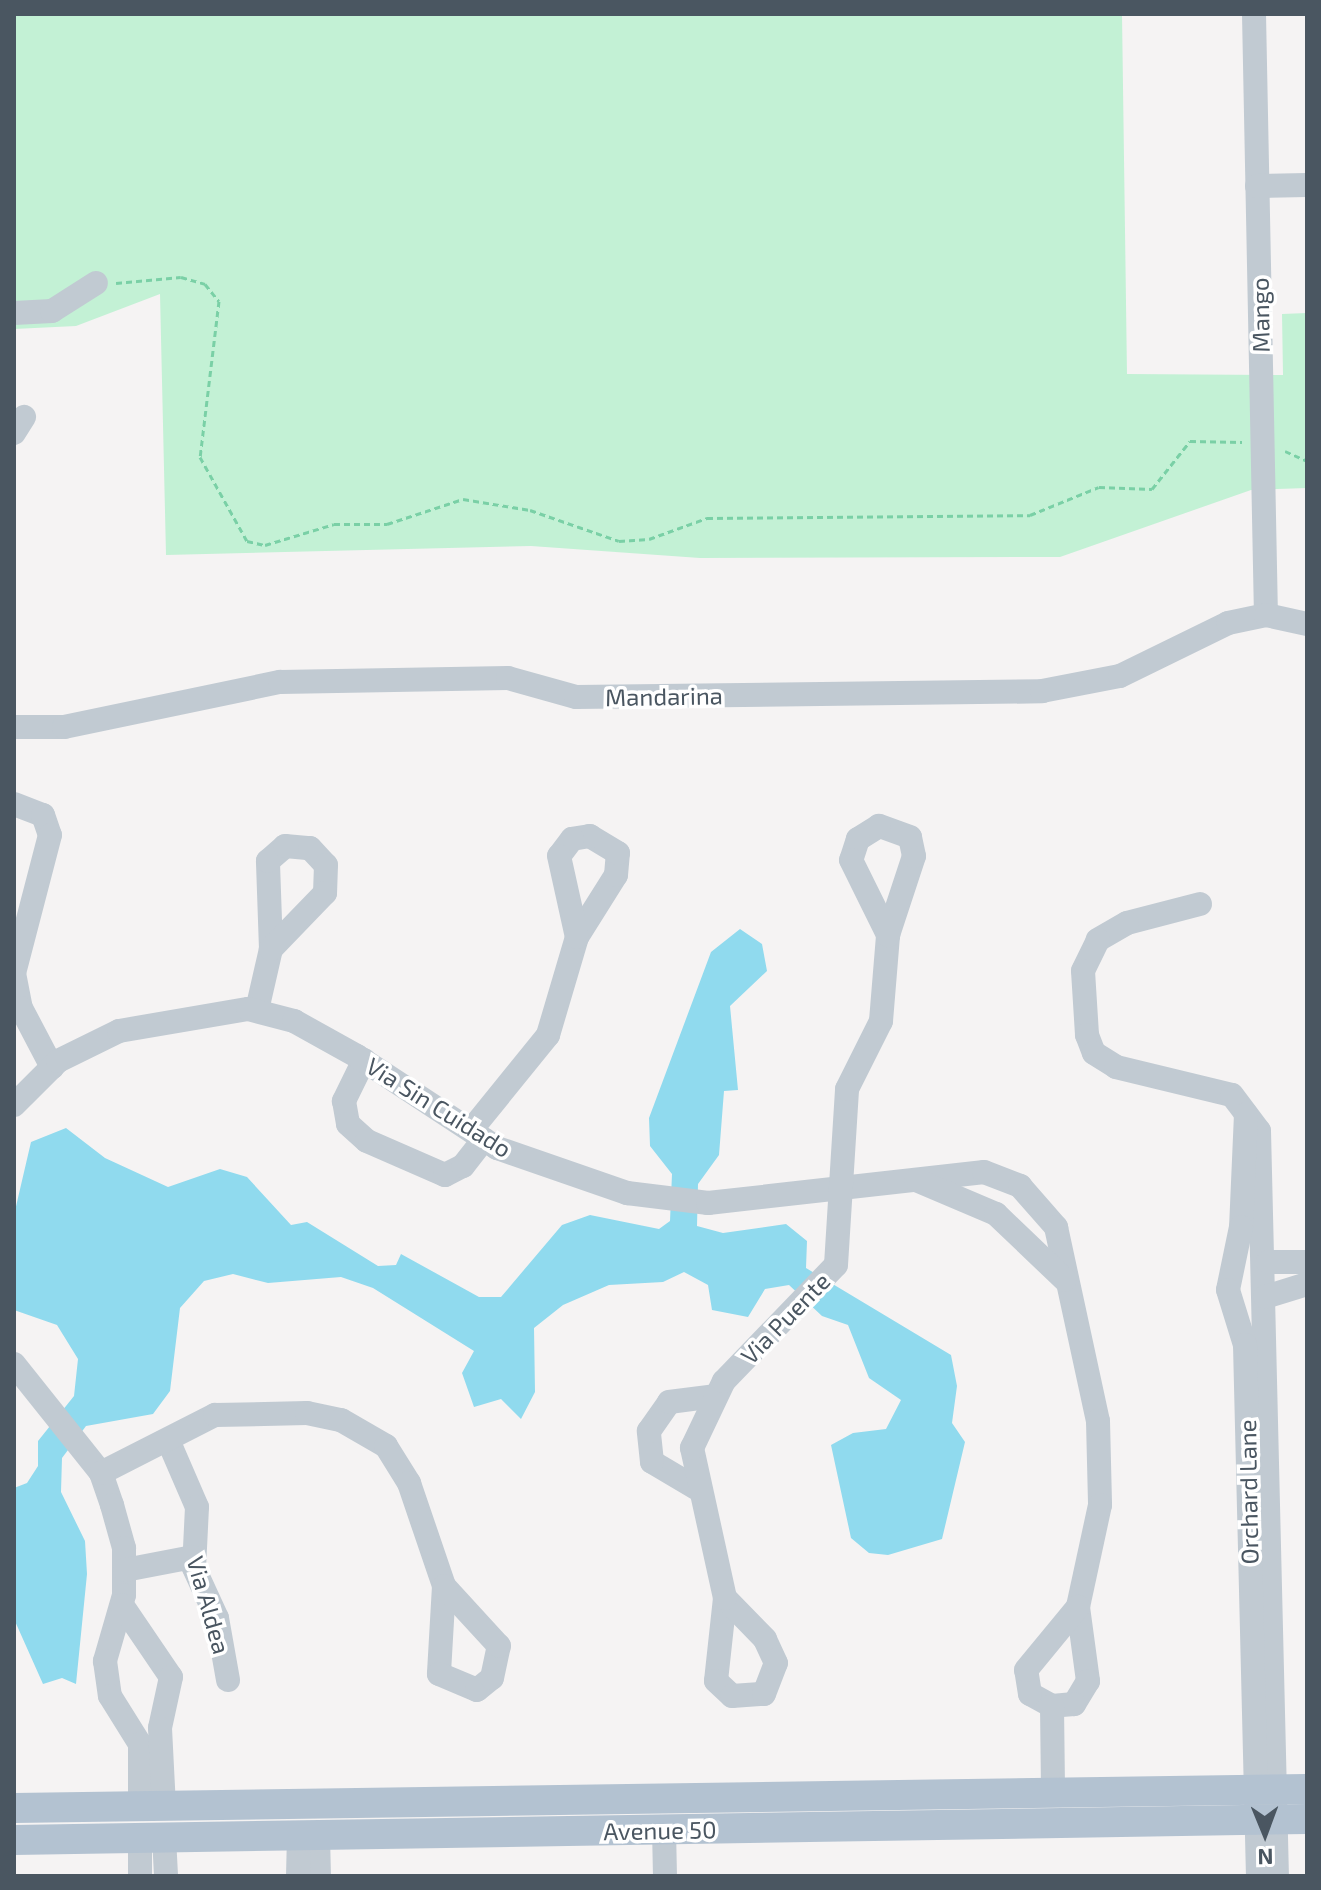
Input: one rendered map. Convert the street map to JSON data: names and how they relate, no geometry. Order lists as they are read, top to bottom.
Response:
{
  "streets": {
    "main road": ["Avenue 50"],
    "street": [
      "Mango",
      "Mandarina",
      "Via Sin Cuidado",
      "Via Puente",
      "Orchard Lane",
      "Via Aldea"
    ]
  },
  "crossings": [
    ["Mango", "Mandarina"],
    ["Via Sin Cuidado", "Via Puente"],
    ["Orchard Lane", "Avenue 50"]
  ],
  "north": "bottom"
}
